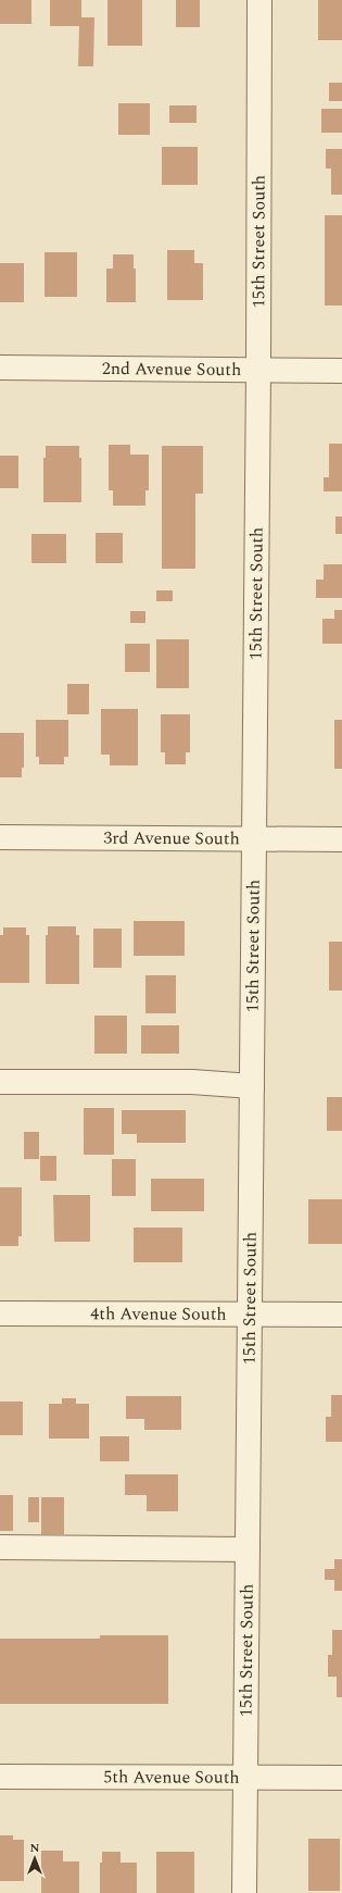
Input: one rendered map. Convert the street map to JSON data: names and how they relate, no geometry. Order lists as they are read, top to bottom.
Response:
{
  "streets": {
    "street": [
      "15th Street South",
      "2nd Avenue South",
      "3rd Avenue South",
      "4th Avenue South",
      "5th Avenue South"
    ]
  },
  "crossings": [
    ["15th Street South", "2nd Avenue South"],
    ["15th Street South", "3rd Avenue South"],
    ["15th Street South", "4th Avenue South"],
    ["15th Street South", "5th Avenue South"]
  ],
  "north": "top"
}
